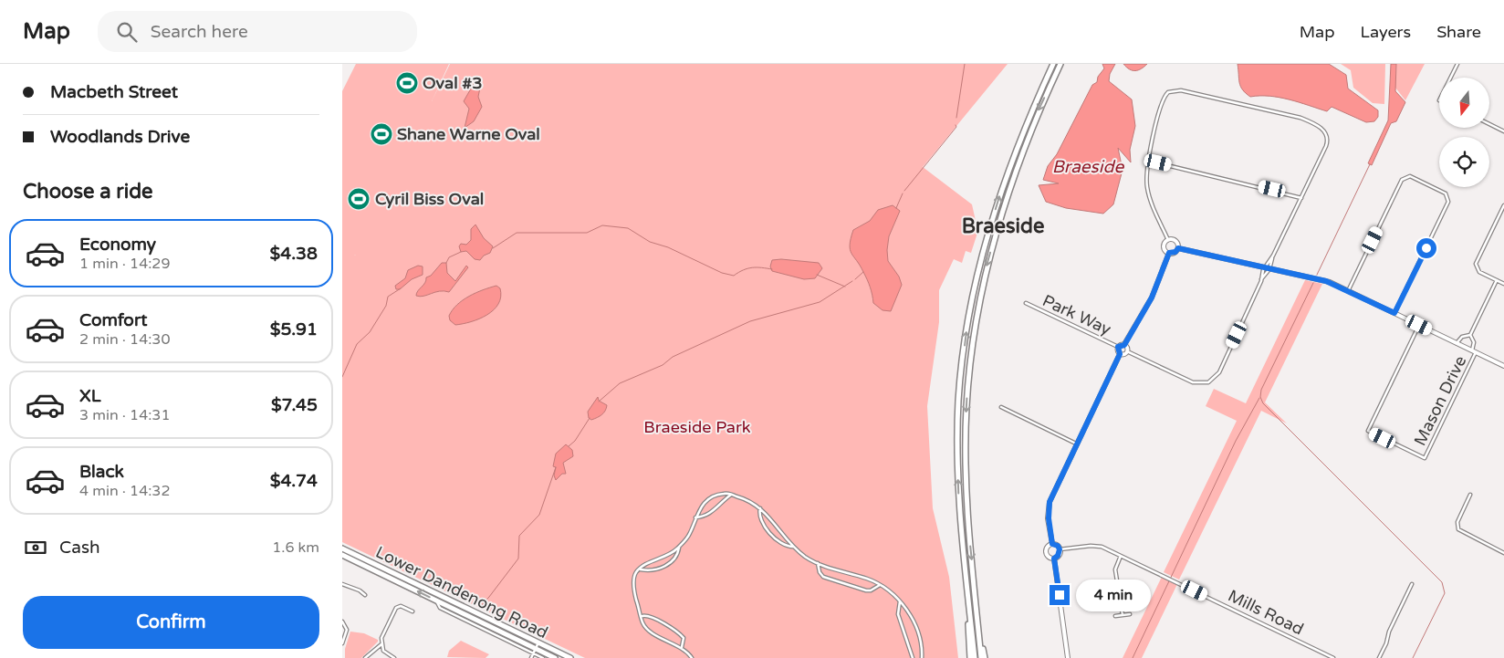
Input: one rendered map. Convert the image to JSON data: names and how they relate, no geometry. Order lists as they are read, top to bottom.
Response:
{
  "streets": {
    "highway": ["Lower Dandenong Road"],
    "street": ["Park Way", "Mason Drive", "Mills Road"]
  },
  "districts": ["Braeside"],
  "water": ["Braeside"],
  "parks": ["Braeside Park"],
  "places": {
    "sports": ["Oval #3", "Shane Warne Oval", "Cyril Biss Oval"]
  },
  "north": "bottom",
  "page": {
    "header": "Map",
    "search": "Search here",
    "nav": ["Map", "Layers", "Share"],
    "banner": ["Macbeth Street", "Woodlands Drive"],
    "heading": "Choose a ride",
    "list": [
      {
        "name": "Economy",
        "note": "1 min · 14:29",
        "value": "$4.38"
      },
      {
        "name": "Comfort",
        "note": "2 min · 14:30",
        "value": "$5.91"
      },
      {
        "name": "XL",
        "note": "3 min · 14:31",
        "value": "$7.45"
      },
      {
        "name": "Black",
        "note": "4 min · 14:32",
        "value": "$4.74"
      }
    ],
    "pay": ["Cash", "1.6 km"],
    "bubble": "4 min",
    "buttons": "Confirm"
  }
}
